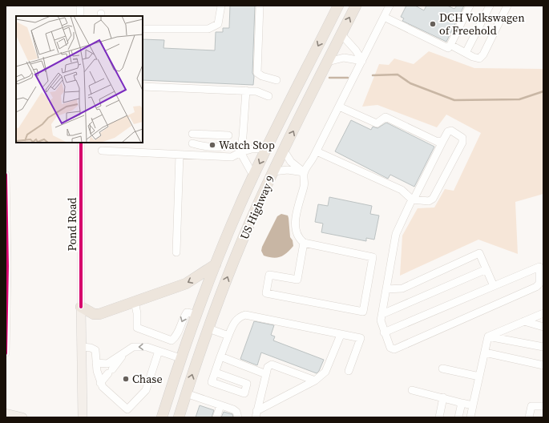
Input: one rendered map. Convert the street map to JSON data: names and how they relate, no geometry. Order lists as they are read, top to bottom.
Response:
{
  "streets": {
    "highway": ["US Highway 9"],
    "main road": ["Pond Road"]
  },
  "places": ["DCH Volkswagen of Freehold", "Watch Stop", "Chase"]
}
